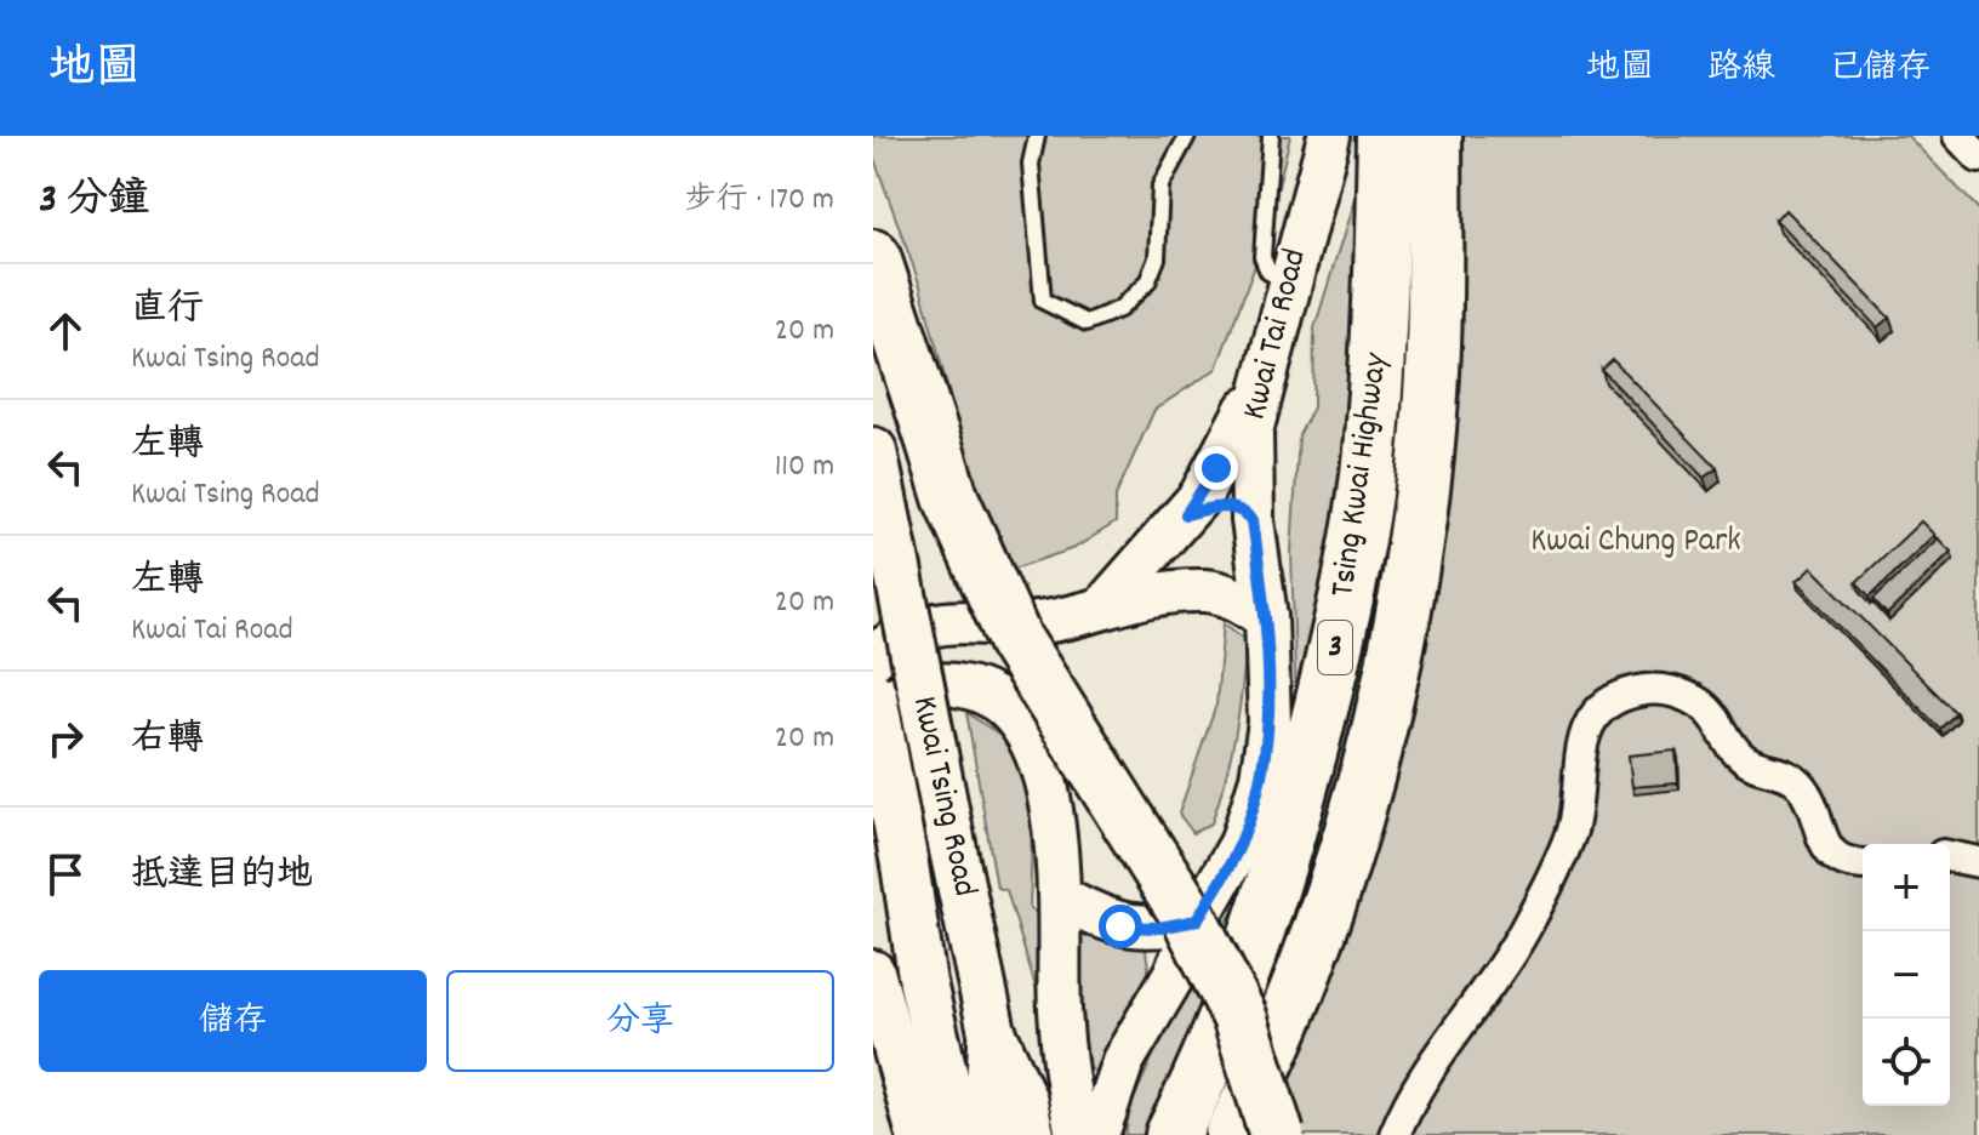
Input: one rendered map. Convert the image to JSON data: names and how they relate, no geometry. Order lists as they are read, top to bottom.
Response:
{
  "streets": {
    "highway": ["Tsing Kwai Highway", "3"],
    "main road": ["Kwai Tsing Road"],
    "street": ["Kwai Tai Road"]
  },
  "parks": ["Kwai Chung Park"],
  "page": {
    "header": "地圖",
    "nav": ["地圖", "路線", "已儲存"],
    "heading": ["3 分鐘", "步行 · 170 m"],
    "list": [
      ["直行", "Kwai Tsing Road", "20 m"],
      ["左轉", "Kwai Tsing Road", "110 m"],
      ["左轉", "Kwai Tai Road", "20 m"],
      ["右轉", "20 m"],
      "抵達目的地"
    ],
    "map_buttons": ["+", "−"],
    "buttons": ["儲存", "分享"]
  }
}
